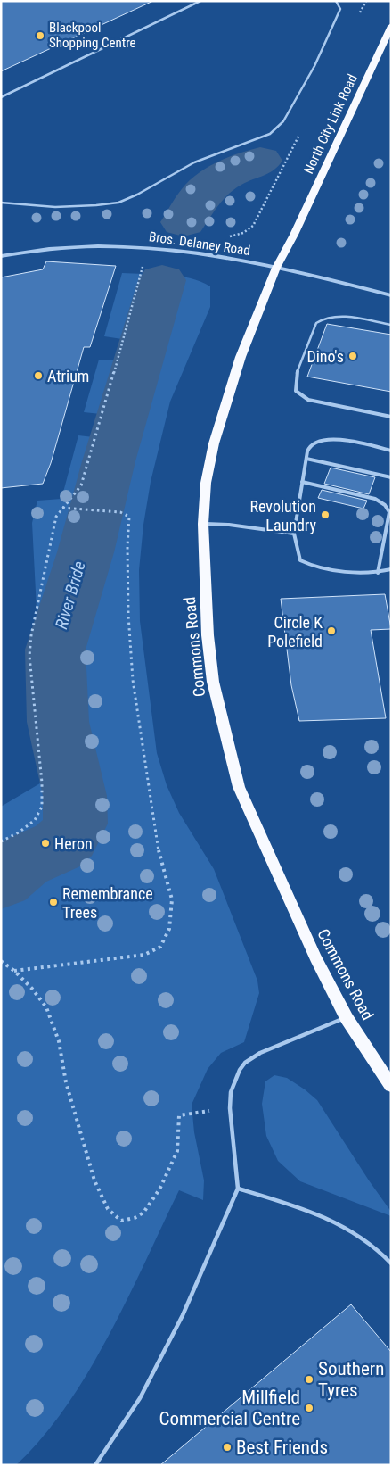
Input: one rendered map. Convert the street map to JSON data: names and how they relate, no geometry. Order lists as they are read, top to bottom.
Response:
{
  "streets": {
    "highway": ["North City Link Road", "Commons Road"],
    "street": ["Bros. Delaney Road"]
  },
  "crossings": [
    ["North City Link Road", "Commons Road"],
    ["Bros. Delaney Road", "Commons Road"]
  ],
  "water": ["River Bride"],
  "places": [
    "Blackpool Shopping Centre",
    "Dino's",
    "Atrium",
    "Revolution Laundry",
    "Circle K Polefield",
    "Heron",
    "Remembrance Trees",
    "Southern Tyres",
    "Millfield Commercial Centre",
    "Best Friends"
  ]
}
